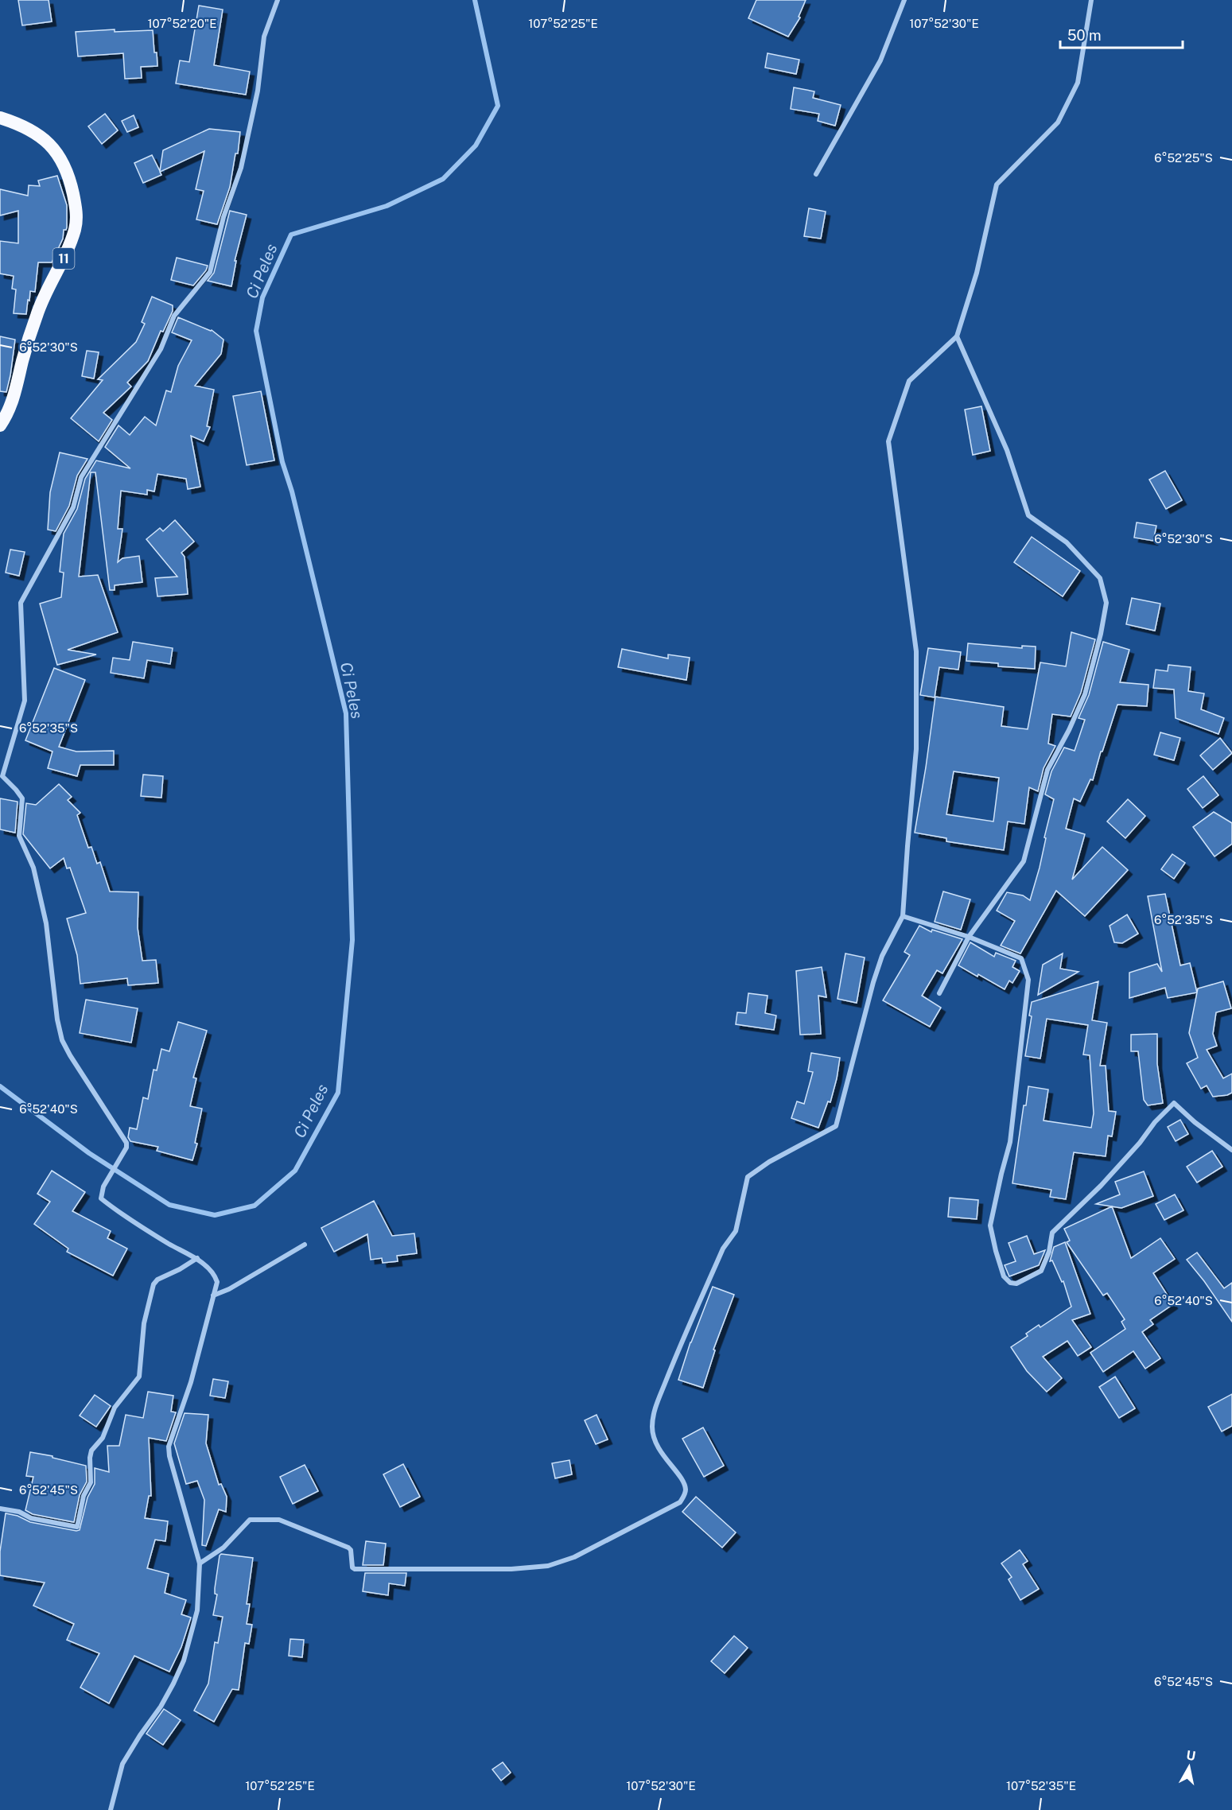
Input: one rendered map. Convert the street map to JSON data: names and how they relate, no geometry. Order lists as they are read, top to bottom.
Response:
{
  "streets": {
    "highway": ["11"]
  },
  "water": ["Ci Peles"],
  "scale_bar": "50 m",
  "north": "top",
  "coordinates": [
    "107°52'20\"E",
    "107°52'25\"E",
    "107°52'30\"E",
    "6°52'25\"S",
    "6°52'30\"S",
    "6°52'35\"S",
    "6°52'40\"S",
    "6°52'45\"S",
    "107°52'35\"E"
  ]
}
